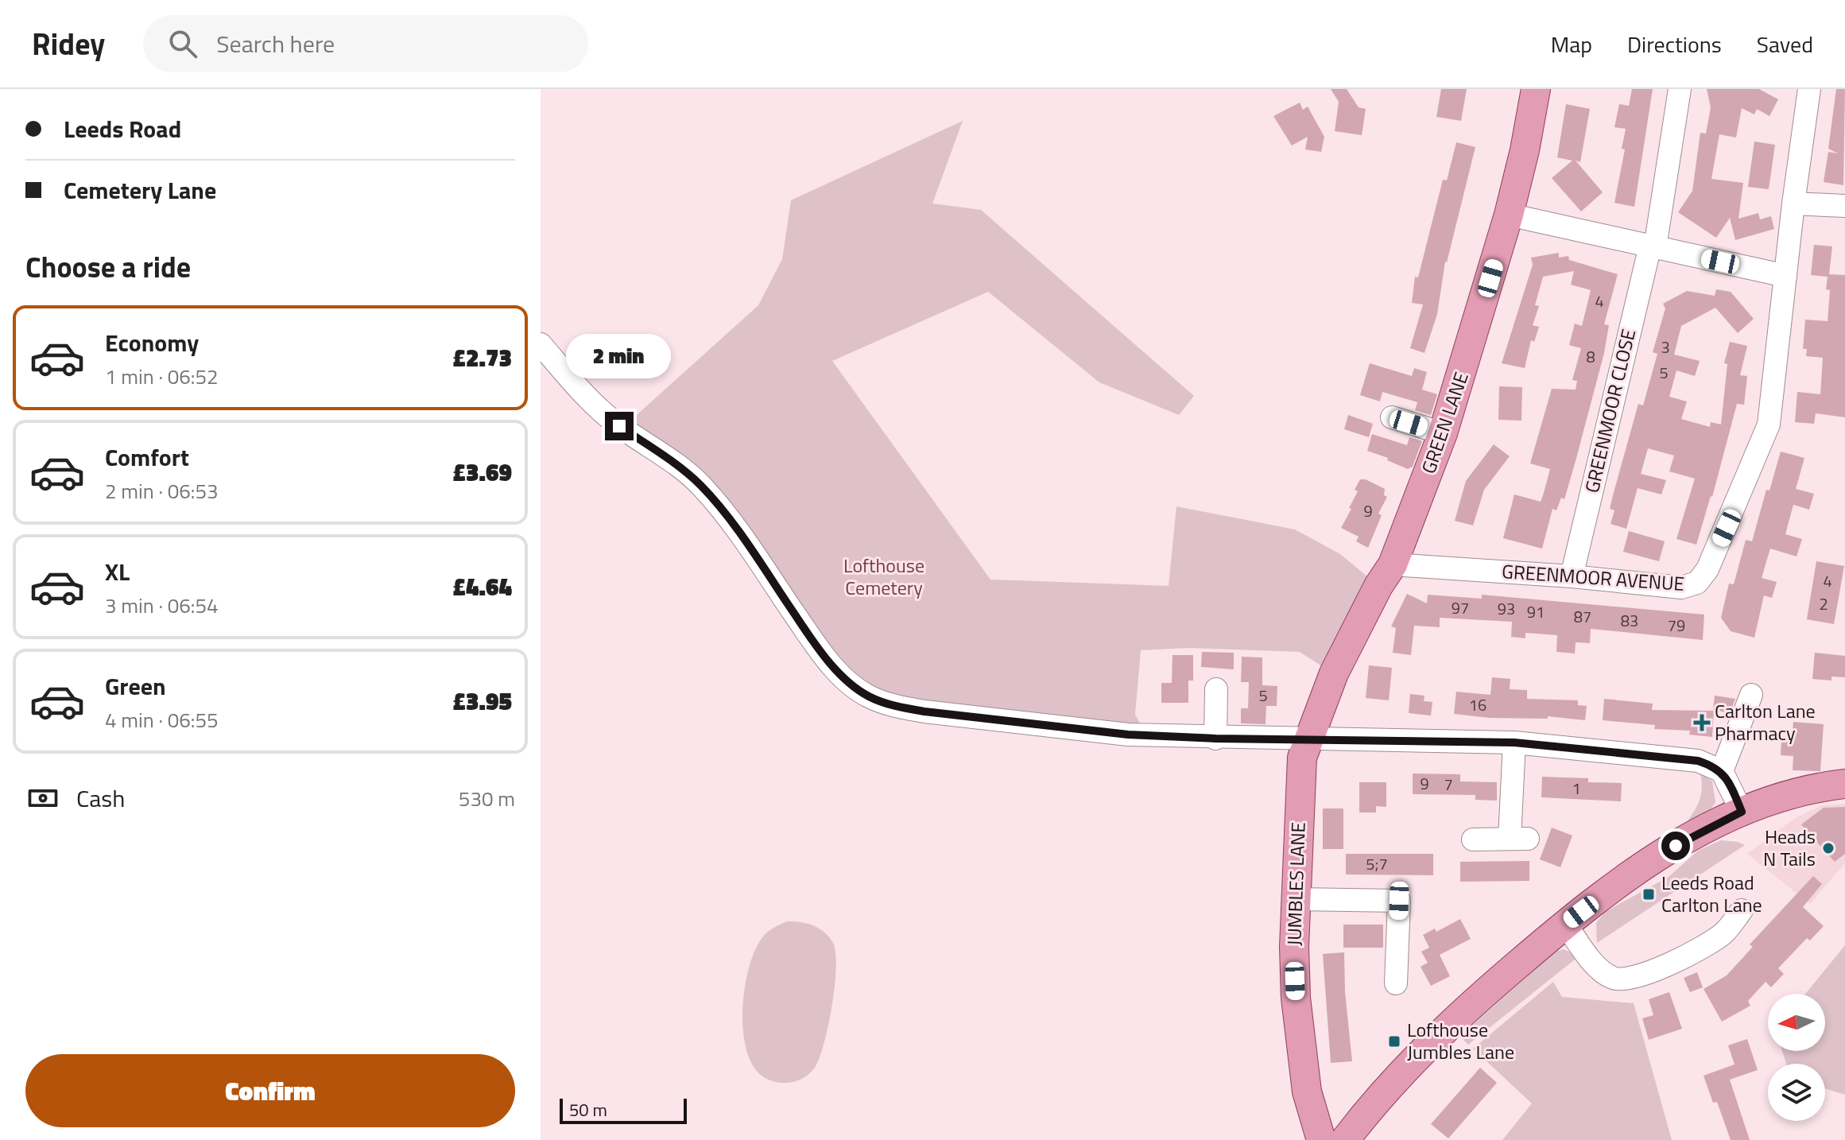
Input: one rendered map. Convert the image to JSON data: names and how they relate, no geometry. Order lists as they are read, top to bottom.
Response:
{
  "streets": {
    "main road": ["GREEN LANE", "JUMBLES LANE"],
    "street": ["GREENMOOR CLOSE", "GREENMOOR AVENUE"]
  },
  "crossings": [
    ["GREENMOOR CLOSE", "GREENMOOR AVENUE"],
    ["GREEN LANE", "GREENMOOR AVENUE"],
    ["GREEN LANE", "JUMBLES LANE"]
  ],
  "parks": ["Lofthouse Cemetery"],
  "places": {
    "health": ["Carlton Lane Pharmacy"],
    "other": ["Heads N Tails"],
    "transit": ["Leeds Road Carlton Lane", "Lofthouse Jumbles Lane"]
  },
  "house_numbers": [
    "4",
    "3",
    "8",
    "5",
    "9",
    "4",
    "2",
    "97",
    "93",
    "91",
    "87",
    "83",
    "79",
    "5",
    "16",
    "9",
    "7",
    "1",
    "5;7"
  ],
  "scale_bar": "50 m",
  "north": "left",
  "page": {
    "header": "Ridey",
    "search": "Search here",
    "nav": ["Map", "Directions", "Saved"],
    "banner": ["Leeds Road", "Cemetery Lane"],
    "heading": "Choose a ride",
    "list": [
      {
        "name": "Economy",
        "note": "1 min · 06:52",
        "value": "£2.73"
      },
      {
        "name": "Comfort",
        "note": "2 min · 06:53",
        "value": "£3.69"
      },
      {
        "name": "XL",
        "note": "3 min · 06:54",
        "value": "£4.64"
      },
      {
        "name": "Green",
        "note": "4 min · 06:55",
        "value": "£3.95"
      }
    ],
    "bubble": "2 min",
    "pay": ["Cash", "530 m"],
    "buttons": "Confirm",
    "scale": "50 m"
  }
}
